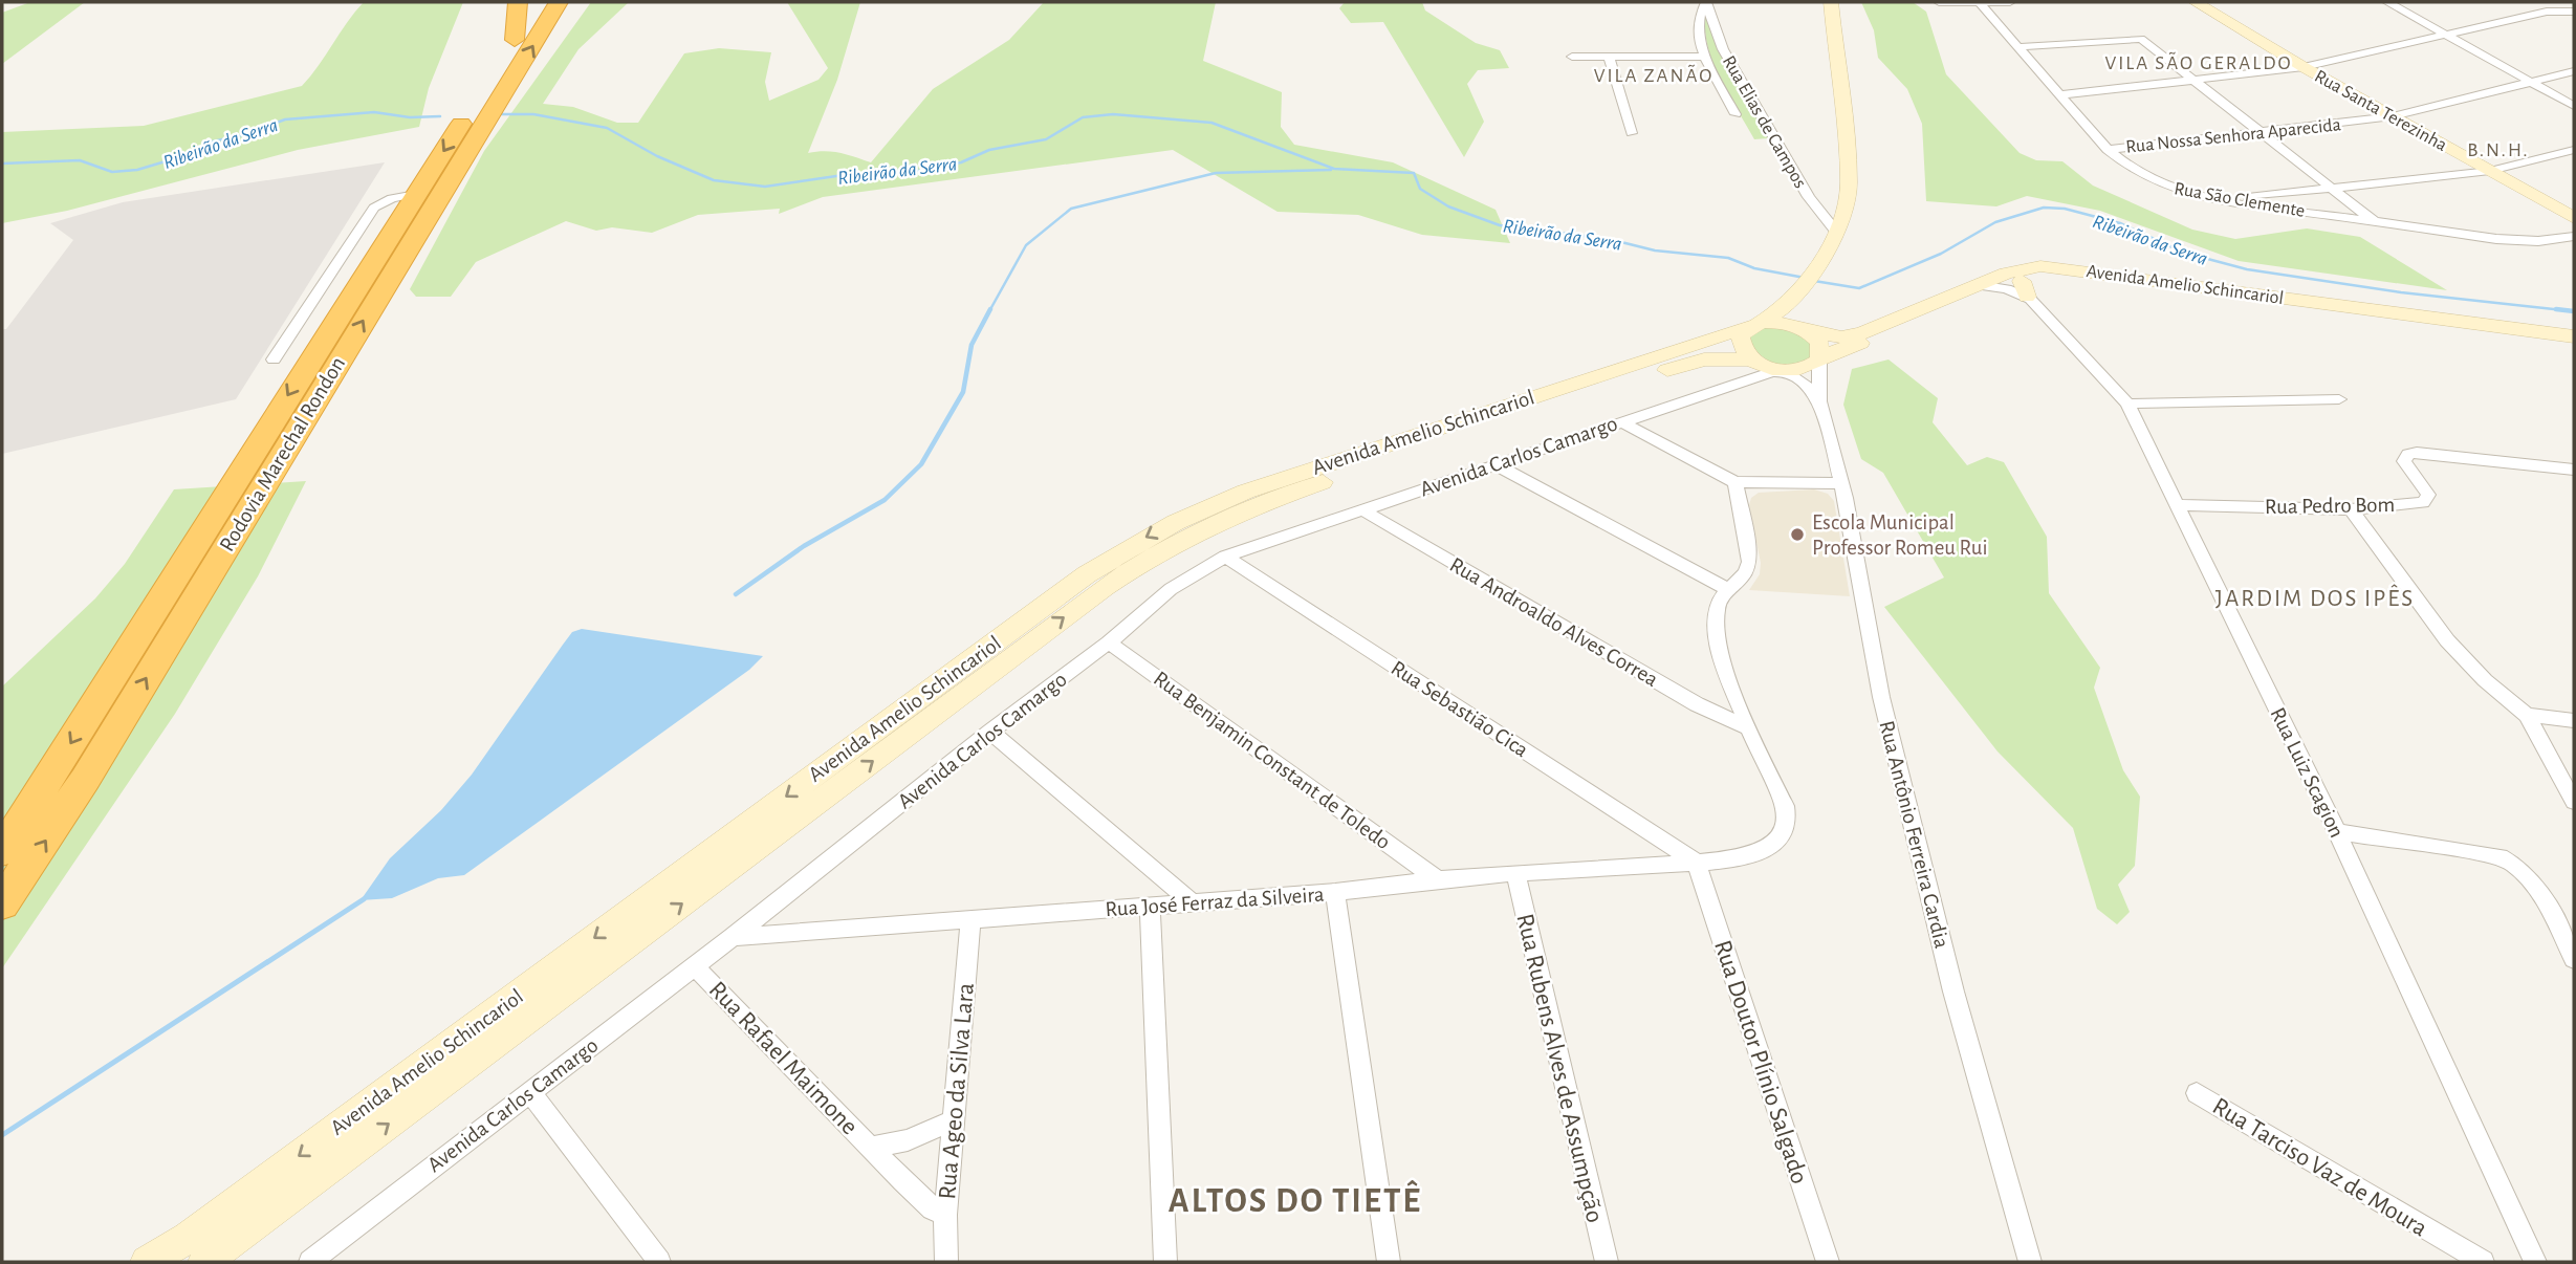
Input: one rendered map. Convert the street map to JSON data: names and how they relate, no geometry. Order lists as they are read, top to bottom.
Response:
{
  "streets": {
    "highway": ["Rodovia Marechal Rondon"],
    "main road": ["Rua Santa Terezinha", "Avenida Amelio Schincariol"],
    "street": [
      "Rua Elias de Campos",
      "Rua Nossa Senhora Aparecida",
      "Rua São Clemente",
      "Avenida Carlos Camargo",
      "Rua Pedro Bom",
      "Rua Androaldo Alves Correa",
      "Rua Sebastião Cica",
      "Rua Benjamin Constant de Toledo",
      "Rua Luiz Scagion",
      "Rua Antônio Ferreira Cardia",
      "Rua José Ferraz da Silveira",
      "Rua Rafael Maimone",
      "Rua Doutor Plínio Salgado",
      "Rua Rubens Alves de Assumpção",
      "Rua Ageo da Silva Lara",
      "Rua Tarciso Vaz de Moura"
    ]
  },
  "crossings": [
    ["Rua Santa Terezinha", "Rua Nossa Senhora Aparecida"],
    ["Rua Nossa Senhora Aparecida", "Rua São Clemente"],
    ["Avenida Amelio Schincariol", "Avenida Carlos Camargo"],
    ["Avenida Amelio Schincariol", "Rua Luiz Scagion"],
    ["Avenida Amelio Schincariol", "Rua Antônio Ferreira Cardia"],
    ["Avenida Carlos Camargo", "Rua Androaldo Alves Correa"],
    ["Avenida Carlos Camargo", "Rua Sebastião Cica"],
    ["Avenida Carlos Camargo", "Rua Benjamin Constant de Toledo"],
    ["Avenida Carlos Camargo", "Rua José Ferraz da Silveira"],
    ["Avenida Carlos Camargo", "Rua Rafael Maimone"],
    ["Rua Pedro Bom", "Rua Luiz Scagion"],
    ["Rua Androaldo Alves Correa", "Rua José Ferraz da Silveira"],
    ["Rua Sebastião Cica", "Rua José Ferraz da Silveira"],
    ["Rua Sebastião Cica", "Rua Doutor Plínio Salgado"],
    ["Rua Benjamin Constant de Toledo", "Rua José Ferraz da Silveira"],
    ["Rua José Ferraz da Silveira", "Rua Doutor Plínio Salgado"],
    ["Rua José Ferraz da Silveira", "Rua Rubens Alves de Assumpção"],
    ["Rua José Ferraz da Silveira", "Rua Ageo da Silva Lara"],
    ["Rua Rafael Maimone", "Rua Ageo da Silva Lara"]
  ],
  "districts": [
    "VILA SÃO GERALDO",
    "VILA ZANÃO",
    "B.N.H.",
    "JARDIM DOS IPÊS",
    "ALTOS DO TIETÊ"
  ],
  "water": ["Ribeirão da Serra"],
  "places": ["Escola Municipal Professor Romeu Rui"]
}
